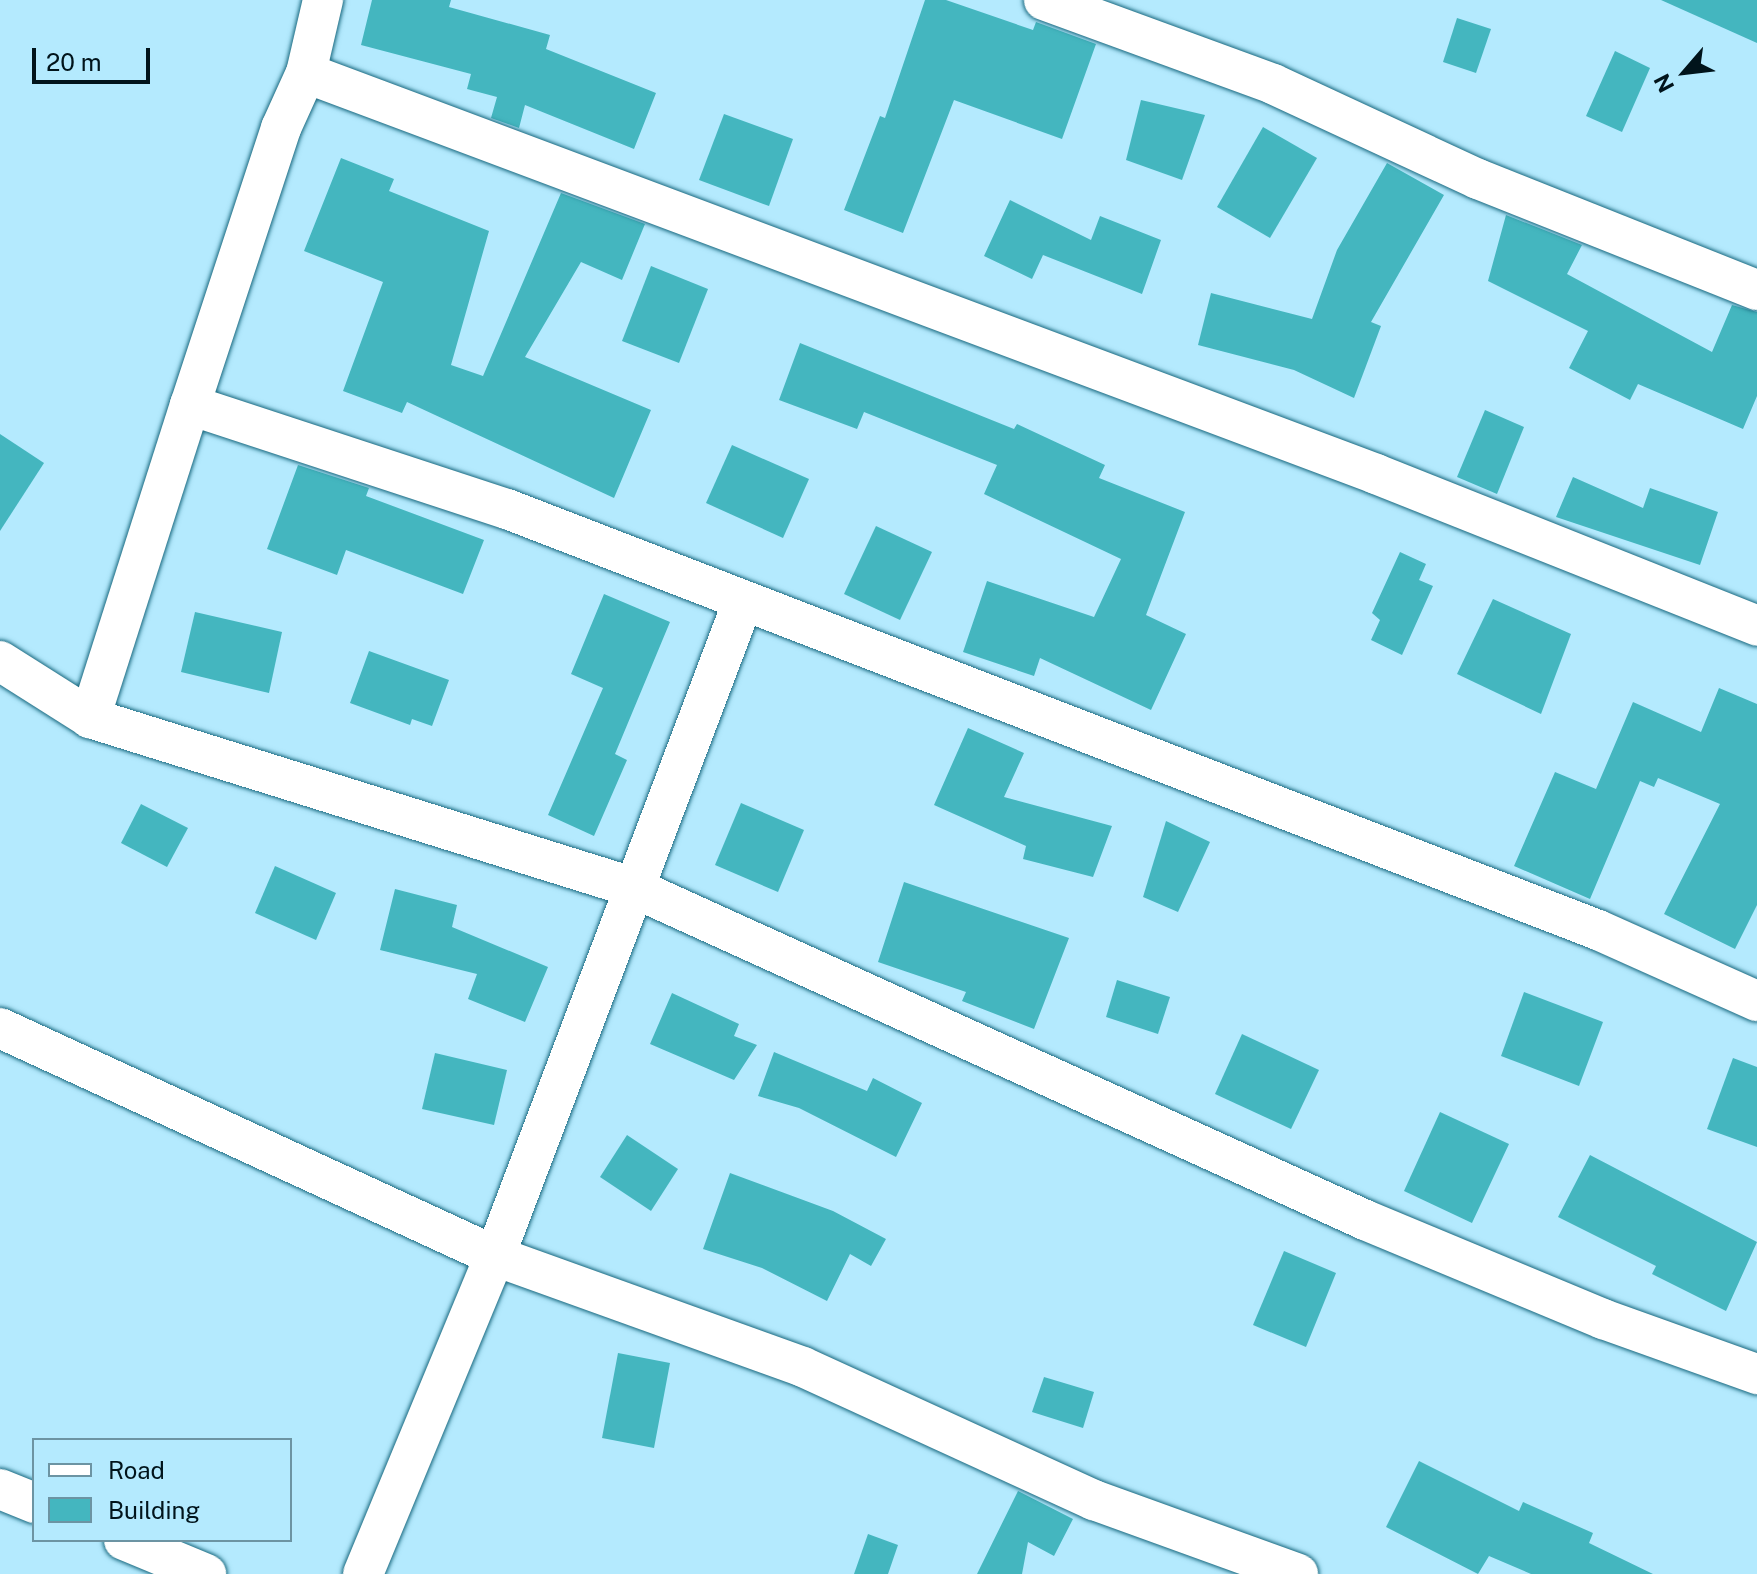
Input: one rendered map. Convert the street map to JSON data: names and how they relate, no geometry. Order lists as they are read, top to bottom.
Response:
{
  "legend": ["Road", "Building"],
  "scale_bar": "20 m",
  "north": "bottom left"
}
